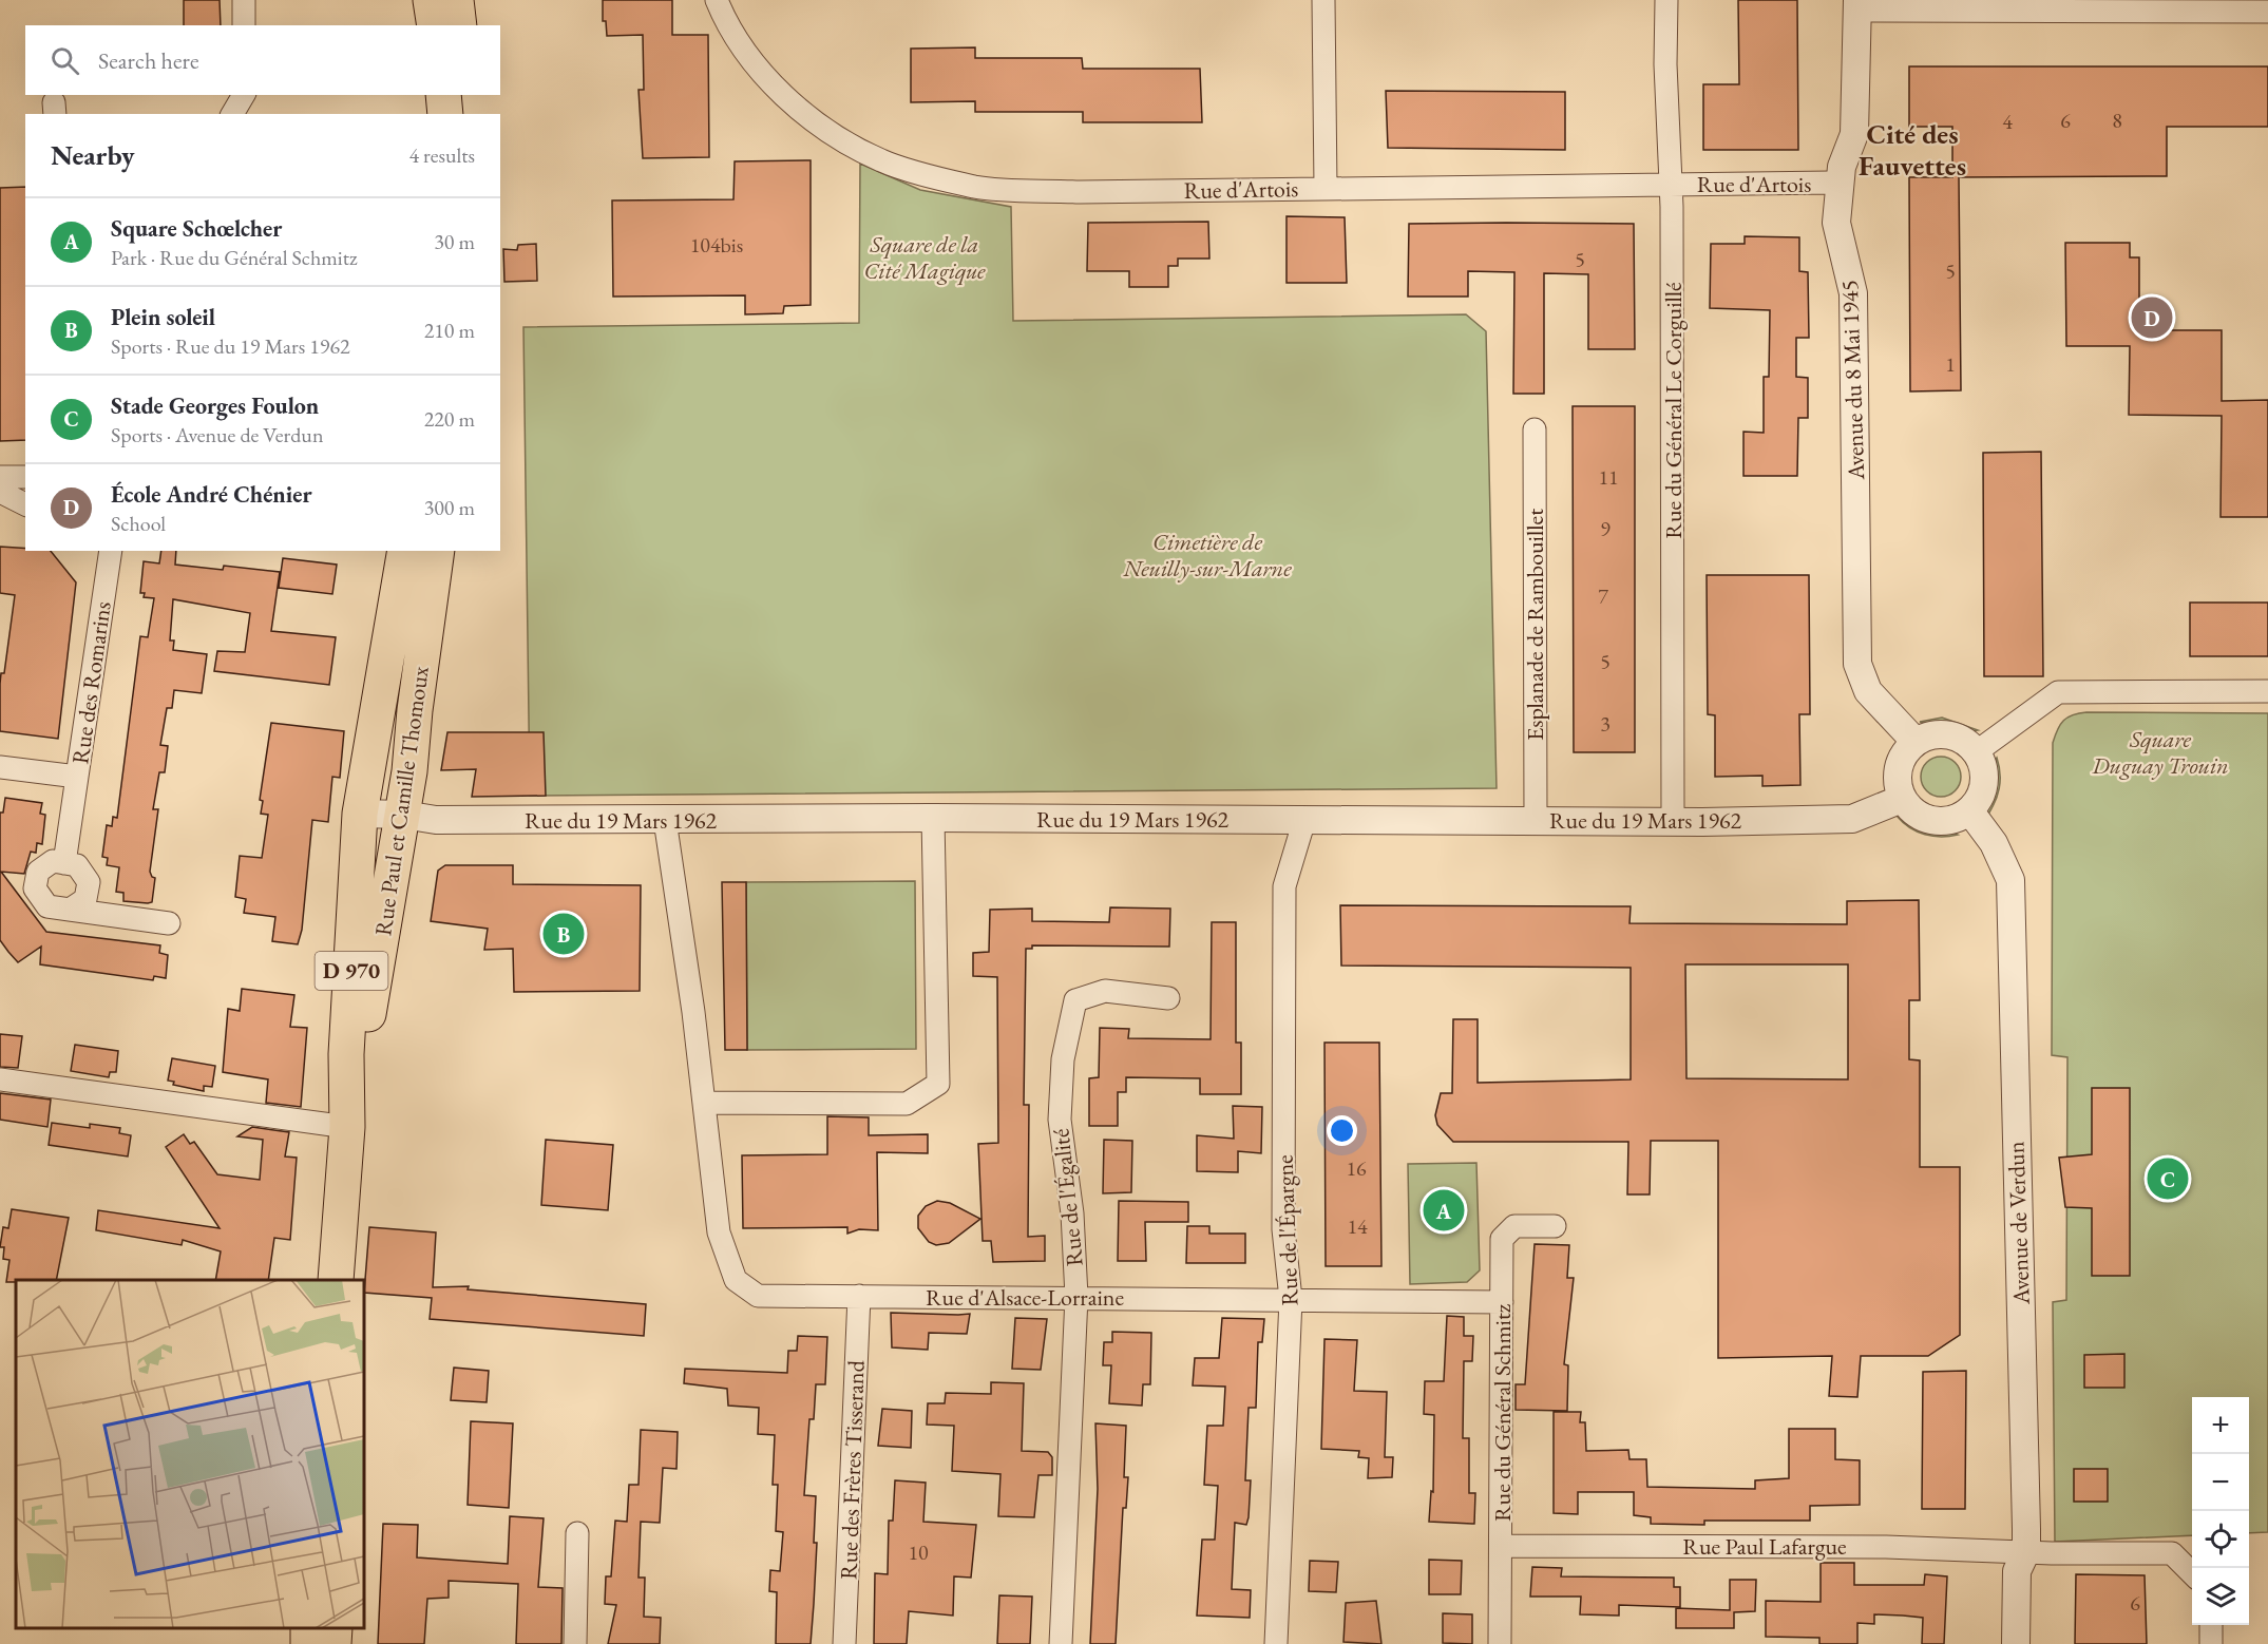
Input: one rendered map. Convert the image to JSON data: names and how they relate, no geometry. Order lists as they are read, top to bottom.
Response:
{
  "streets": {
    "main road": ["Rue Paul et Camille Thomoux", "D 970"],
    "street": [
      "Rue d'Artois",
      "Avenue du 8 Mai 1945",
      "Rue du Général Le Corguillé",
      "Esplanade de Rambouillet",
      "Rue des Romarins",
      "Rue du 19 Mars 1962",
      "Rue de l'Égalité",
      "Avenue de Verdun",
      "Rue de l'Épargne",
      "Rue d'Alsace-Lorraine",
      "Rue du Général Schmitz",
      "Rue des Frères Tisserand",
      "Rue Paul Lafargue"
    ]
  },
  "crossings": [
    ["Rue d'Artois", "Avenue du 8 Mai 1945"],
    ["Rue d'Artois", "Rue du Général Le Corguillé"],
    ["Avenue du 8 Mai 1945", "Rue du 19 Mars 1962"],
    ["Avenue du 8 Mai 1945", "Avenue de Verdun"],
    ["Rue du Général Le Corguillé", "Rue du 19 Mars 1962"],
    ["Esplanade de Rambouillet", "Rue du 19 Mars 1962"],
    ["Rue Paul et Camille Thomoux", "Rue du 19 Mars 1962"],
    ["Rue du 19 Mars 1962", "Avenue de Verdun"],
    ["Rue du 19 Mars 1962", "Rue de l'Épargne"],
    ["Rue du 19 Mars 1962", "Rue d'Alsace-Lorraine"],
    ["Rue de l'Égalité", "Rue d'Alsace-Lorraine"],
    ["Avenue de Verdun", "Rue Paul Lafargue"],
    ["Rue de l'Épargne", "Rue d'Alsace-Lorraine"],
    ["Rue d'Alsace-Lorraine", "Rue du Général Schmitz"],
    ["Rue d'Alsace-Lorraine", "Rue des Frères Tisserand"],
    ["Rue du Général Schmitz", "Rue Paul Lafargue"]
  ],
  "districts": ["Cité des Fauvettes"],
  "parks": ["Square de la Cité Magique", "Cimetière de Neuilly-sur-Marne", "Square Duguay Trouin"],
  "house_numbers": [
    "6",
    "8",
    "4",
    "104bis",
    "5",
    "5",
    "1",
    "11",
    "9",
    "7",
    "5",
    "3",
    "16",
    "14",
    "10",
    "6"
  ],
  "page": {
    "search": "Search here",
    "heading": ["Nearby", "4 results"],
    "list": [
      {
        "mark": "A",
        "name": "Square Schœlcher",
        "note": "Park · Rue du Général Schmitz",
        "value": "30 m"
      },
      {
        "mark": "B",
        "name": "Plein soleil",
        "note": "Sports · Rue du 19 Mars 1962",
        "value": "210 m"
      },
      {
        "mark": "C",
        "name": "Stade Georges Foulon",
        "note": "Sports · Avenue de Verdun",
        "value": "220 m"
      },
      {
        "mark": "D",
        "name": "École André Chénier",
        "note": "School",
        "value": "300 m"
      }
    ],
    "pins": [
      "D",
      "B",
      "C",
      "A"
    ],
    "map_buttons": ["+", "−"]
  }
}
